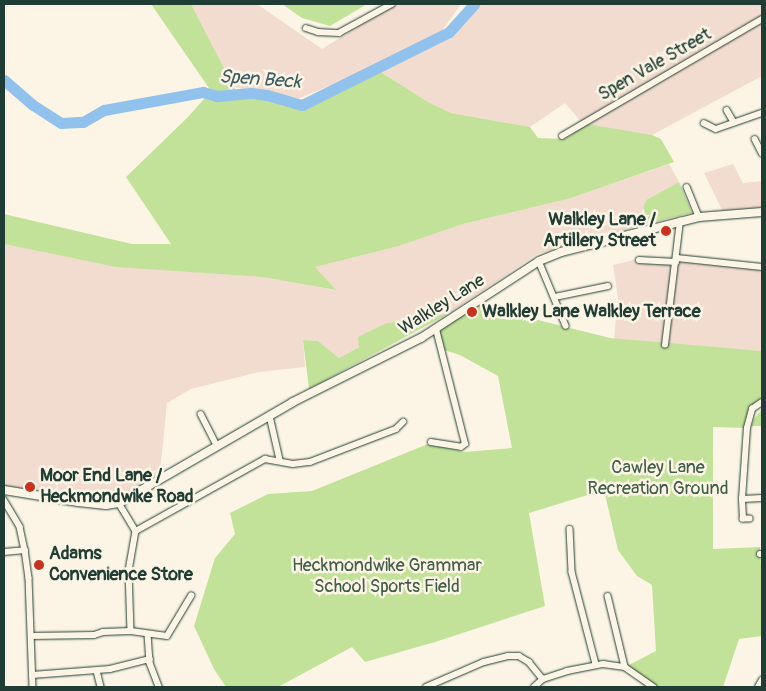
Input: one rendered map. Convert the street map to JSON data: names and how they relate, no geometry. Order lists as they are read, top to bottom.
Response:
{
  "streets": {
    "main road": ["Walkley Lane"],
    "street": ["Spen Vale Street"]
  },
  "water": ["Spen Beck"],
  "parks": ["Cawley Lane Recreation Ground", "Heckmondwike Grammar School Sports Field"],
  "places": [
    "Walkley Lane / Artillery Street",
    "Walkley Lane Walkley Terrace",
    "Moor End Lane / Heckmondwike Road",
    "Adams Convenience Store"
  ]
}
